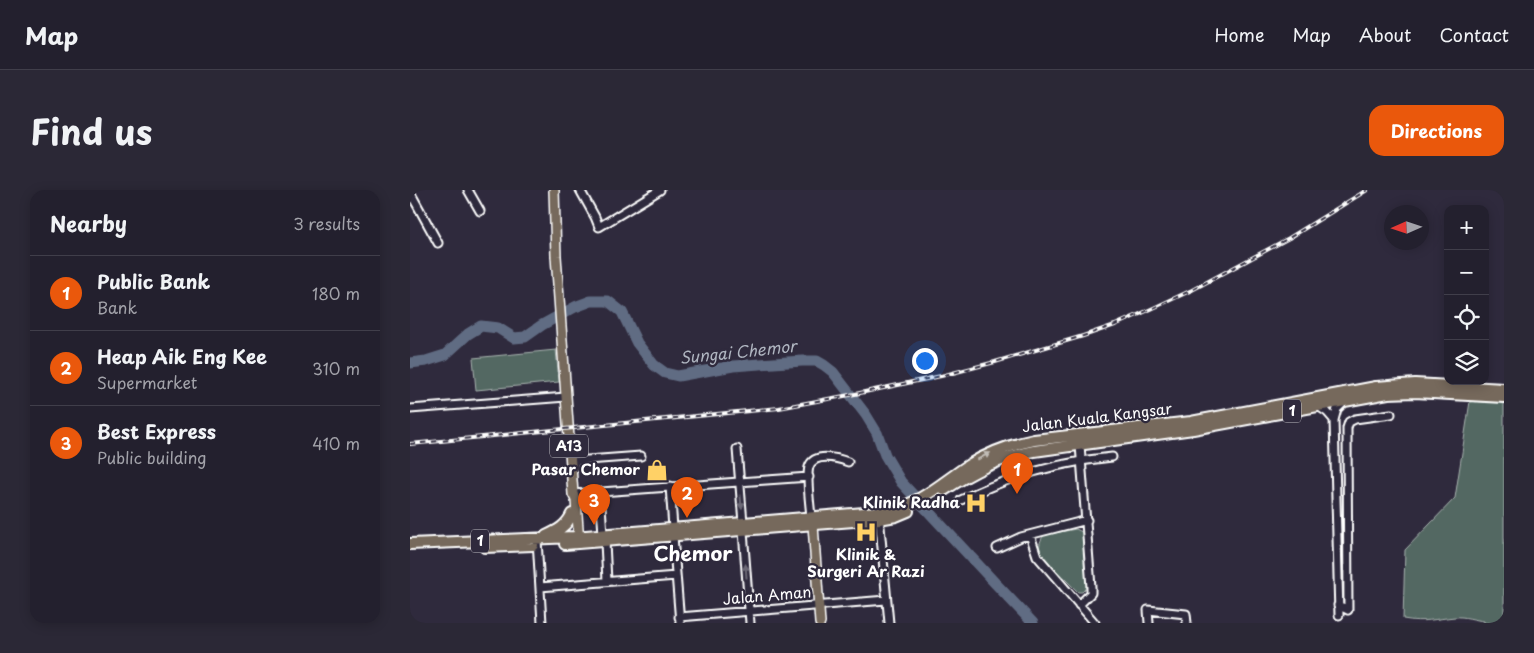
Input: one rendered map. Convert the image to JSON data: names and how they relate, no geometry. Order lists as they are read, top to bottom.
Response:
{
  "streets": {
    "highway": ["1", "Jalan Kuala Kangsar"],
    "main road": ["A13"],
    "street": ["Jalan Aman"]
  },
  "districts": ["Chemor"],
  "water": ["Sungai Chemor"],
  "places": {
    "shop": ["Pasar Chemor"],
    "hospital": ["Klinik Radha", "Klinik & Surgeri Ar Razi"]
  },
  "north": "left",
  "page": {
    "header": "Map",
    "nav": [
      "Home",
      "Map",
      "About",
      "Contact"
    ],
    "title": "Find us",
    "buttons": "Directions",
    "heading": ["Nearby", "3 results"],
    "map_buttons": ["+", "−"],
    "list": [
      {
        "mark": "1",
        "name": "Public Bank",
        "note": "Bank",
        "value": "180 m"
      },
      {
        "mark": "2",
        "name": "Heap Aik Eng Kee",
        "note": "Supermarket",
        "value": "310 m"
      },
      {
        "mark": "3",
        "name": "Best Express",
        "note": "Public building",
        "value": "410 m"
      }
    ],
    "pins": ["1", "2", "3"]
  }
}
